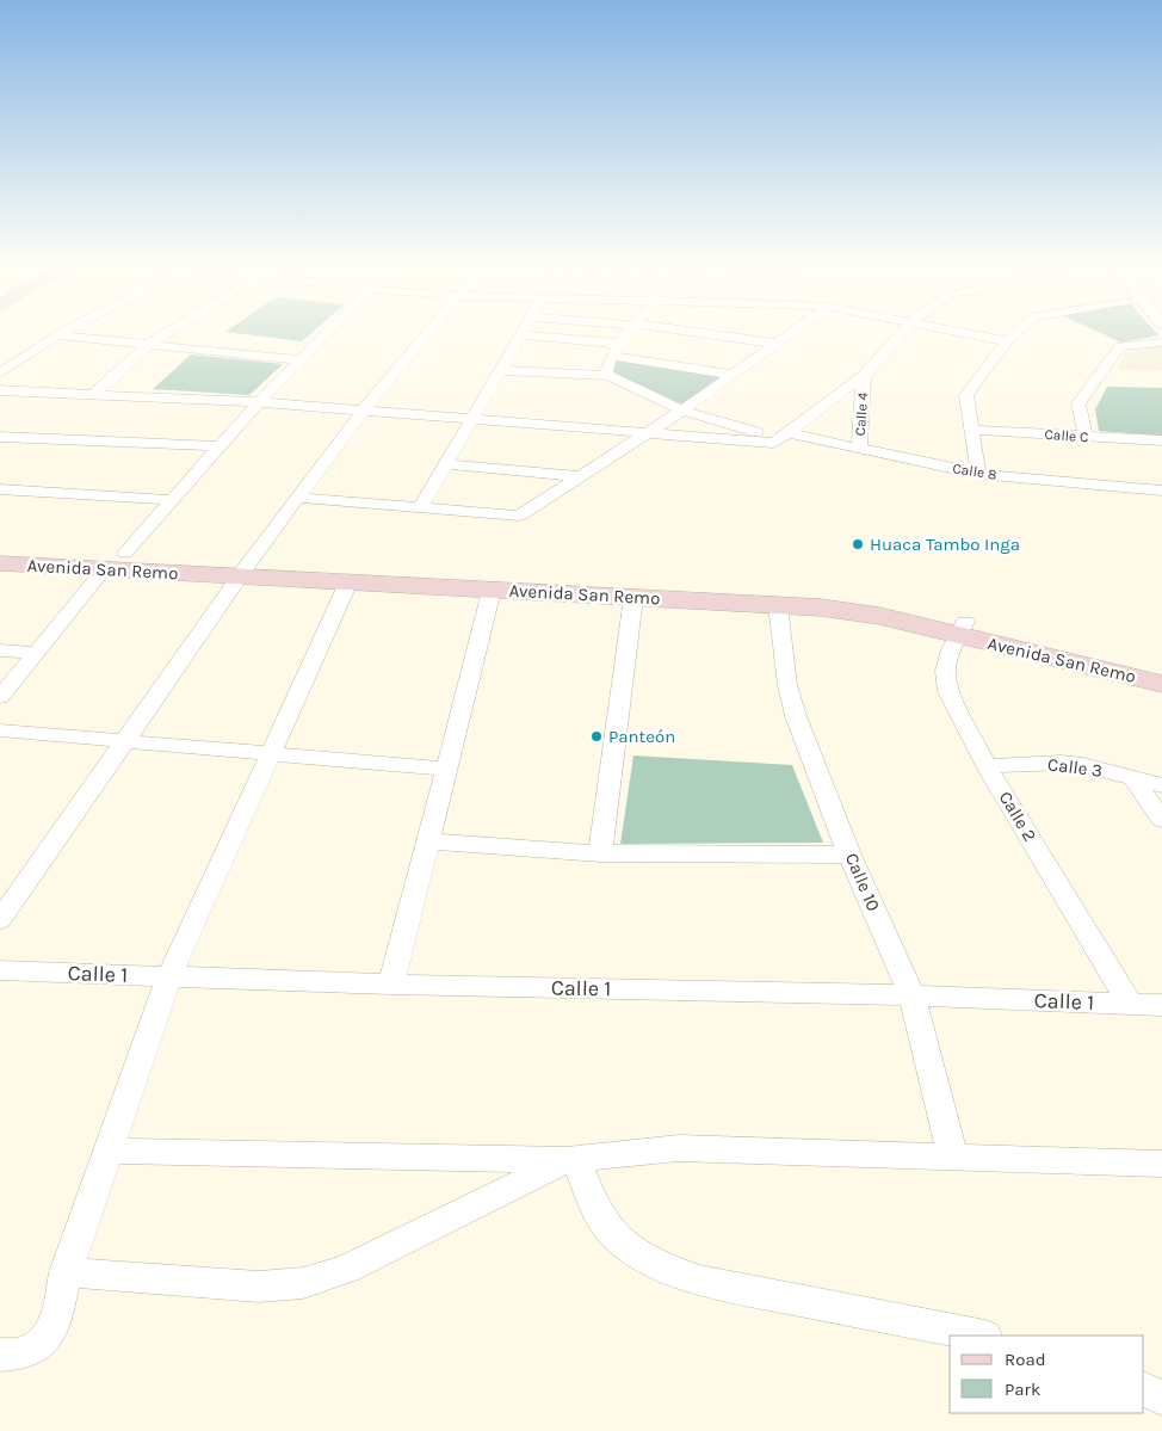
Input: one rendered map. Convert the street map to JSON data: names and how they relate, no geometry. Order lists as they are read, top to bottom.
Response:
{
  "streets": {
    "main road": ["Avenida San Remo"],
    "street": [
      "Calle 4",
      "Calle C",
      "Calle 8",
      "Calle 3",
      "Calle 2",
      "Calle 10",
      "Calle 1"
    ]
  },
  "crossings": [
    ["Calle 4", "Calle 8"],
    ["Avenida San Remo", "Calle 2"],
    ["Avenida San Remo", "Calle 10"],
    ["Calle 3", "Calle 2"],
    ["Calle 2", "Calle 1"],
    ["Calle 10", "Calle 1"]
  ],
  "places": ["Huaca Tambo Inga", "Panteón"],
  "legend": ["Road", "Park"]
}
